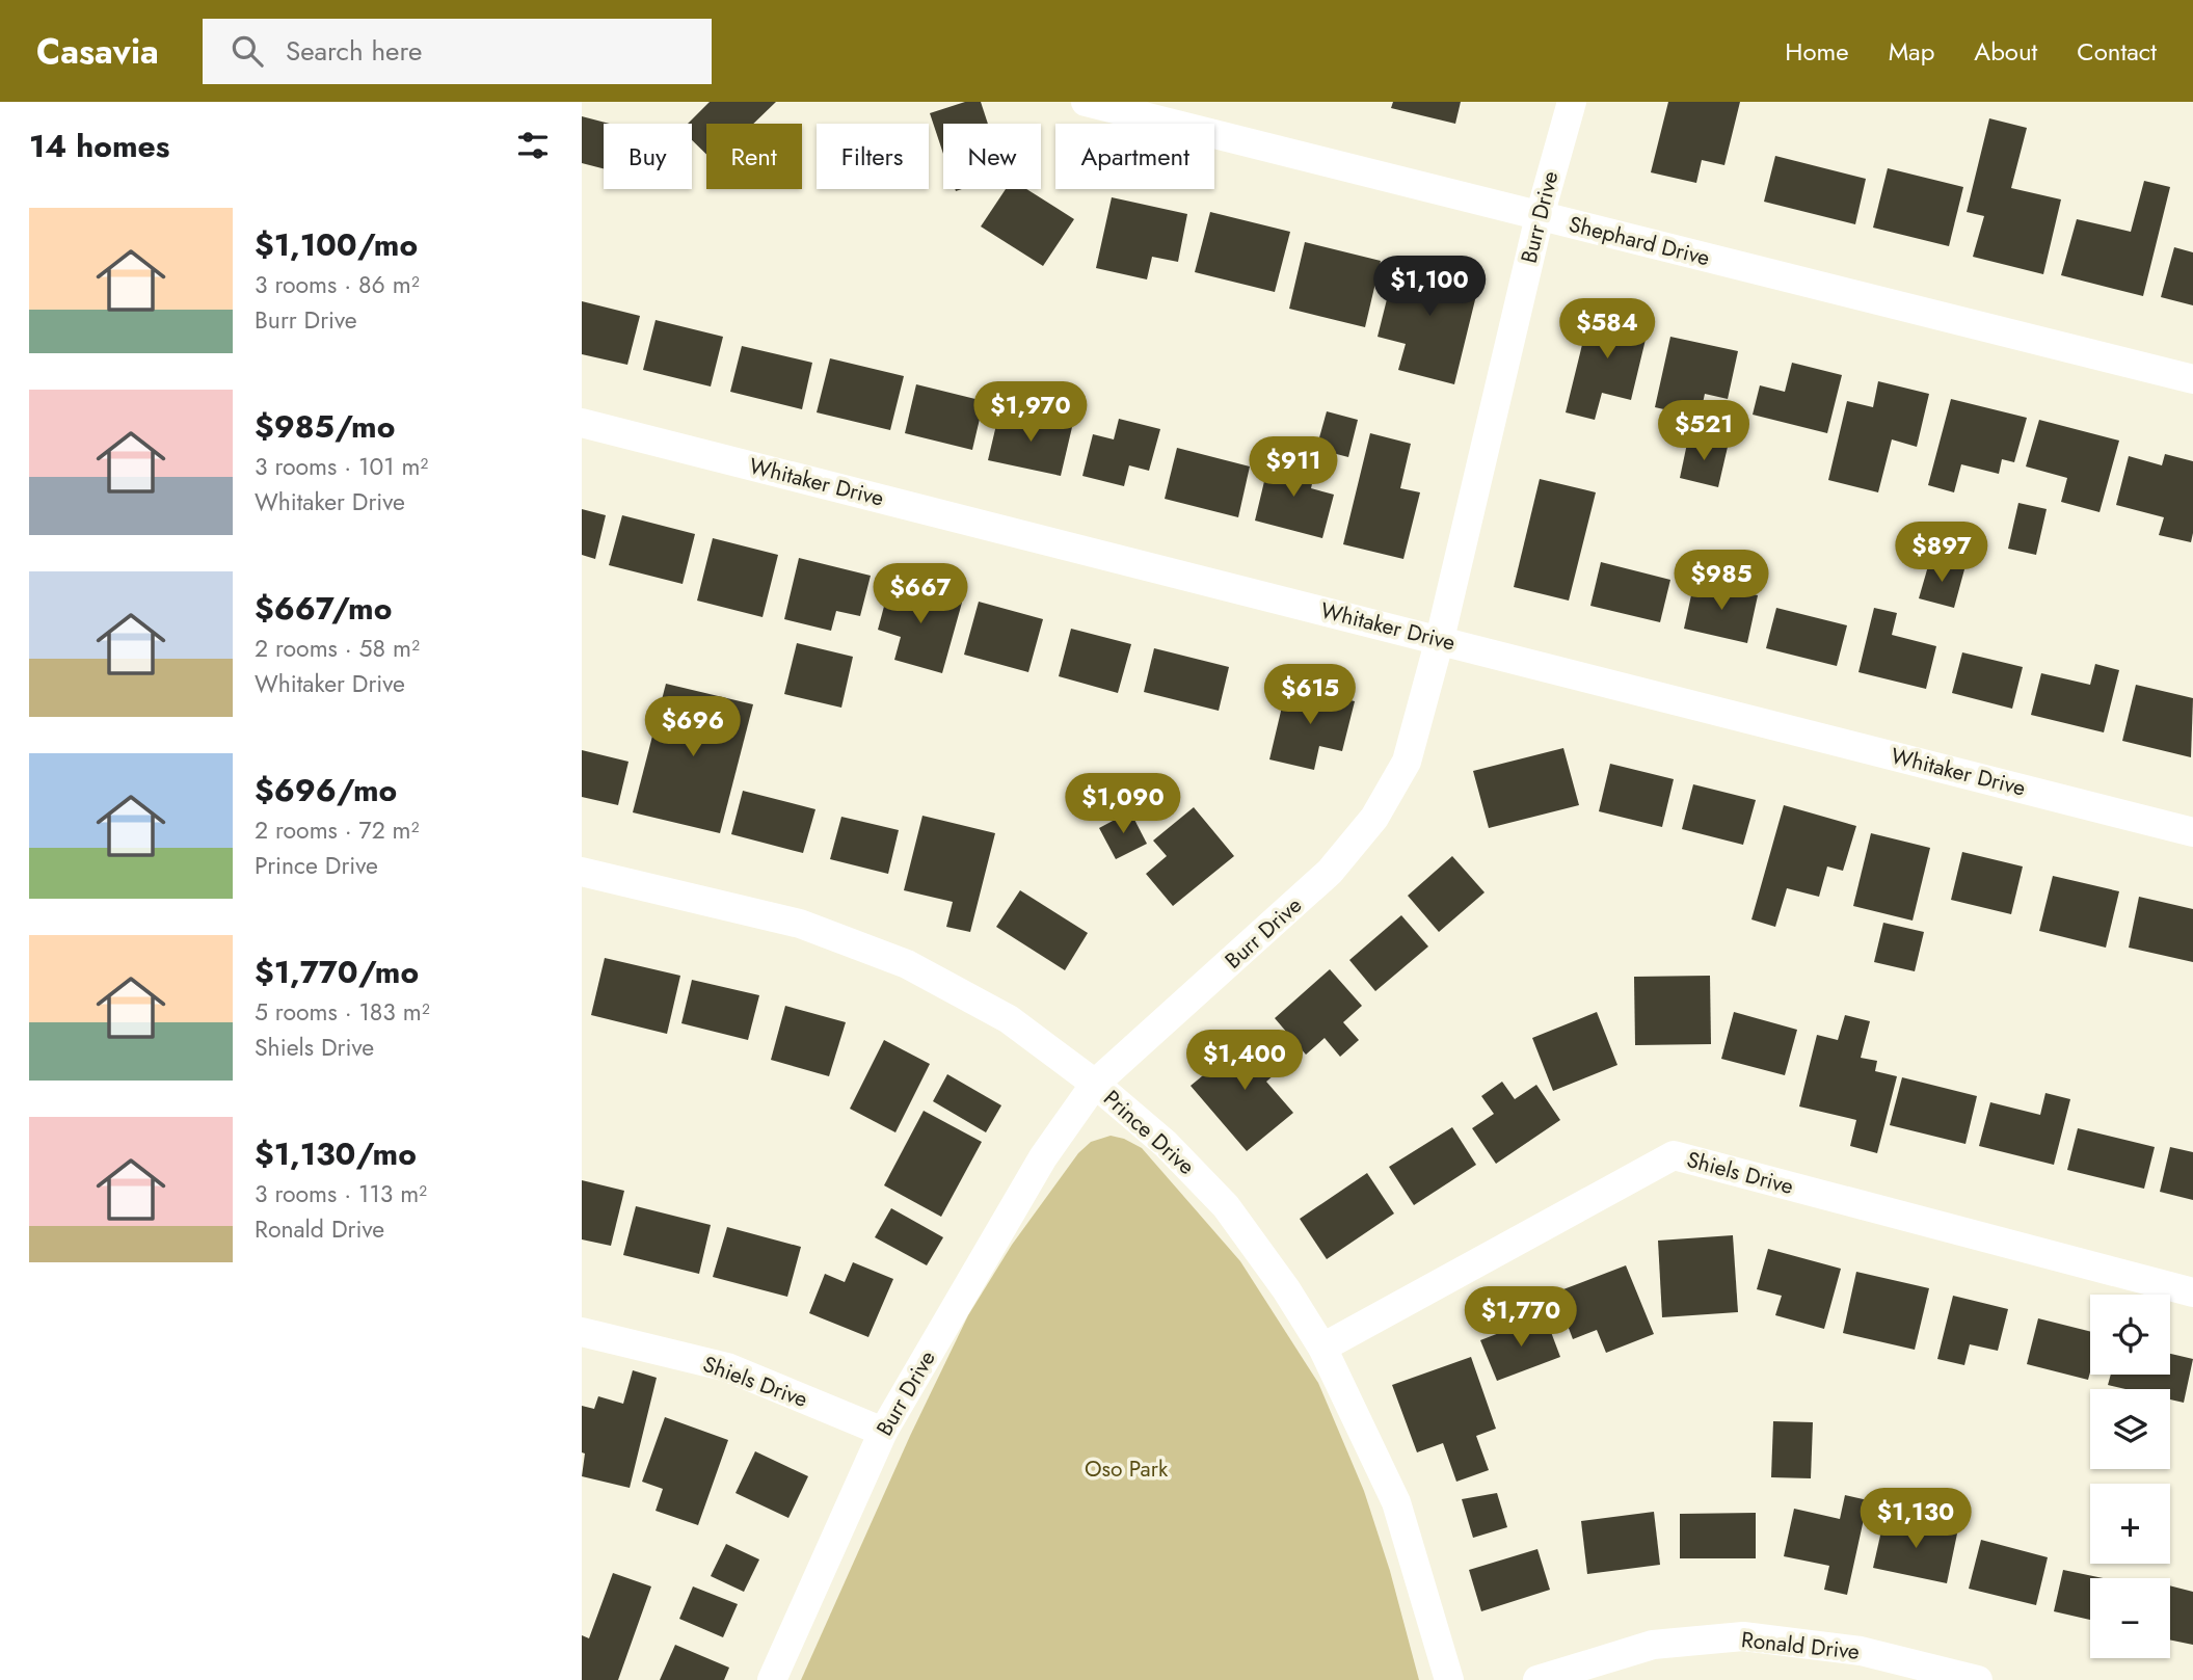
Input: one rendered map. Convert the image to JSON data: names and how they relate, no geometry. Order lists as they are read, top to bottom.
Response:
{
  "streets": {
    "street": [
      "Burr Drive",
      "Shephard Drive",
      "Whitaker Drive",
      "Prince Drive",
      "Shiels Drive",
      "Ronald Drive"
    ]
  },
  "crossings": [
    ["Burr Drive", "Shephard Drive"],
    ["Burr Drive", "Whitaker Drive"],
    ["Burr Drive", "Prince Drive"],
    ["Burr Drive", "Shiels Drive"],
    ["Prince Drive", "Shiels Drive"]
  ],
  "parks": ["Oso Park"],
  "page": {
    "header": "Casavia",
    "search": "Search here",
    "nav": [
      "Home",
      "Map",
      "About",
      "Contact"
    ],
    "heading": "14 homes",
    "chip": [
      "Buy",
      "Rent",
      "Filters",
      "New",
      "Apartment"
    ],
    "list": [
      {
        "name": "$1,100/mo",
        "note": "3 rooms · 86 m² · Burr Drive"
      },
      {
        "name": "$985/mo",
        "note": "3 rooms · 101 m² · Whitaker Drive"
      },
      {
        "name": "$667/mo",
        "note": "2 rooms · 58 m² · Whitaker Drive"
      },
      {
        "name": "$696/mo",
        "note": "2 rooms · 72 m² · Prince Drive"
      },
      {
        "name": "$1,770/mo",
        "note": "5 rooms · 183 m² · Shiels Drive"
      },
      {
        "name": "$1,130/mo",
        "note": "3 rooms · 113 m² · Ronald Drive"
      }
    ],
    "price": [
      "$1,100",
      "$584",
      "$1,970",
      "$521",
      "$911",
      "$897",
      "$985",
      "$667",
      "$615",
      "$696",
      "$1,090",
      "$1,400",
      "$1,770",
      "$1,130"
    ],
    "map_buttons": ["+", "−"]
  }
}
